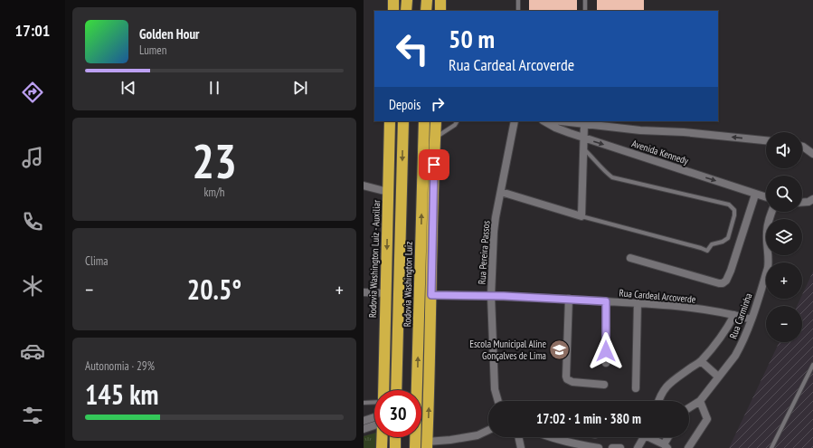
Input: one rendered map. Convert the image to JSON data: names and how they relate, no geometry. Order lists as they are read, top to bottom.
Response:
{
  "streets": {
    "highway": ["Rodovia Washington Luiz - Auxiliar", "Rodovia Washington Luiz"],
    "street": [
      "Avenida Kennedy",
      "Rua Pereira Passos",
      "Rua Cardeal Arcoverde",
      "Rua Carminha"
    ]
  },
  "crossings": [
    ["Rua Pereira Passos", "Rua Cardeal Arcoverde"],
    ["Rua Cardeal Arcoverde", "Rua Carminha"]
  ],
  "places": {
    "school or university": ["Escola Municipal Aline Gonçalves de Lima"]
  },
  "page": {
    "tabs": "17:01",
    "turn": ["50 m", "Rua Cardeal Arcoverde"],
    "song": ["Golden Hour", "Lumen"],
    "then": "Depois",
    "tile": [
      ["23", "km/h"],
      "Clima",
      ["Autonomia · 29%", "145 km"]
    ],
    "map_buttons": ["+", "−"],
    "heat": ["−", "20.5°", "+"],
    "limit": "30",
    "trip": "17:02 · 1 min · 380 m"
  }
}
